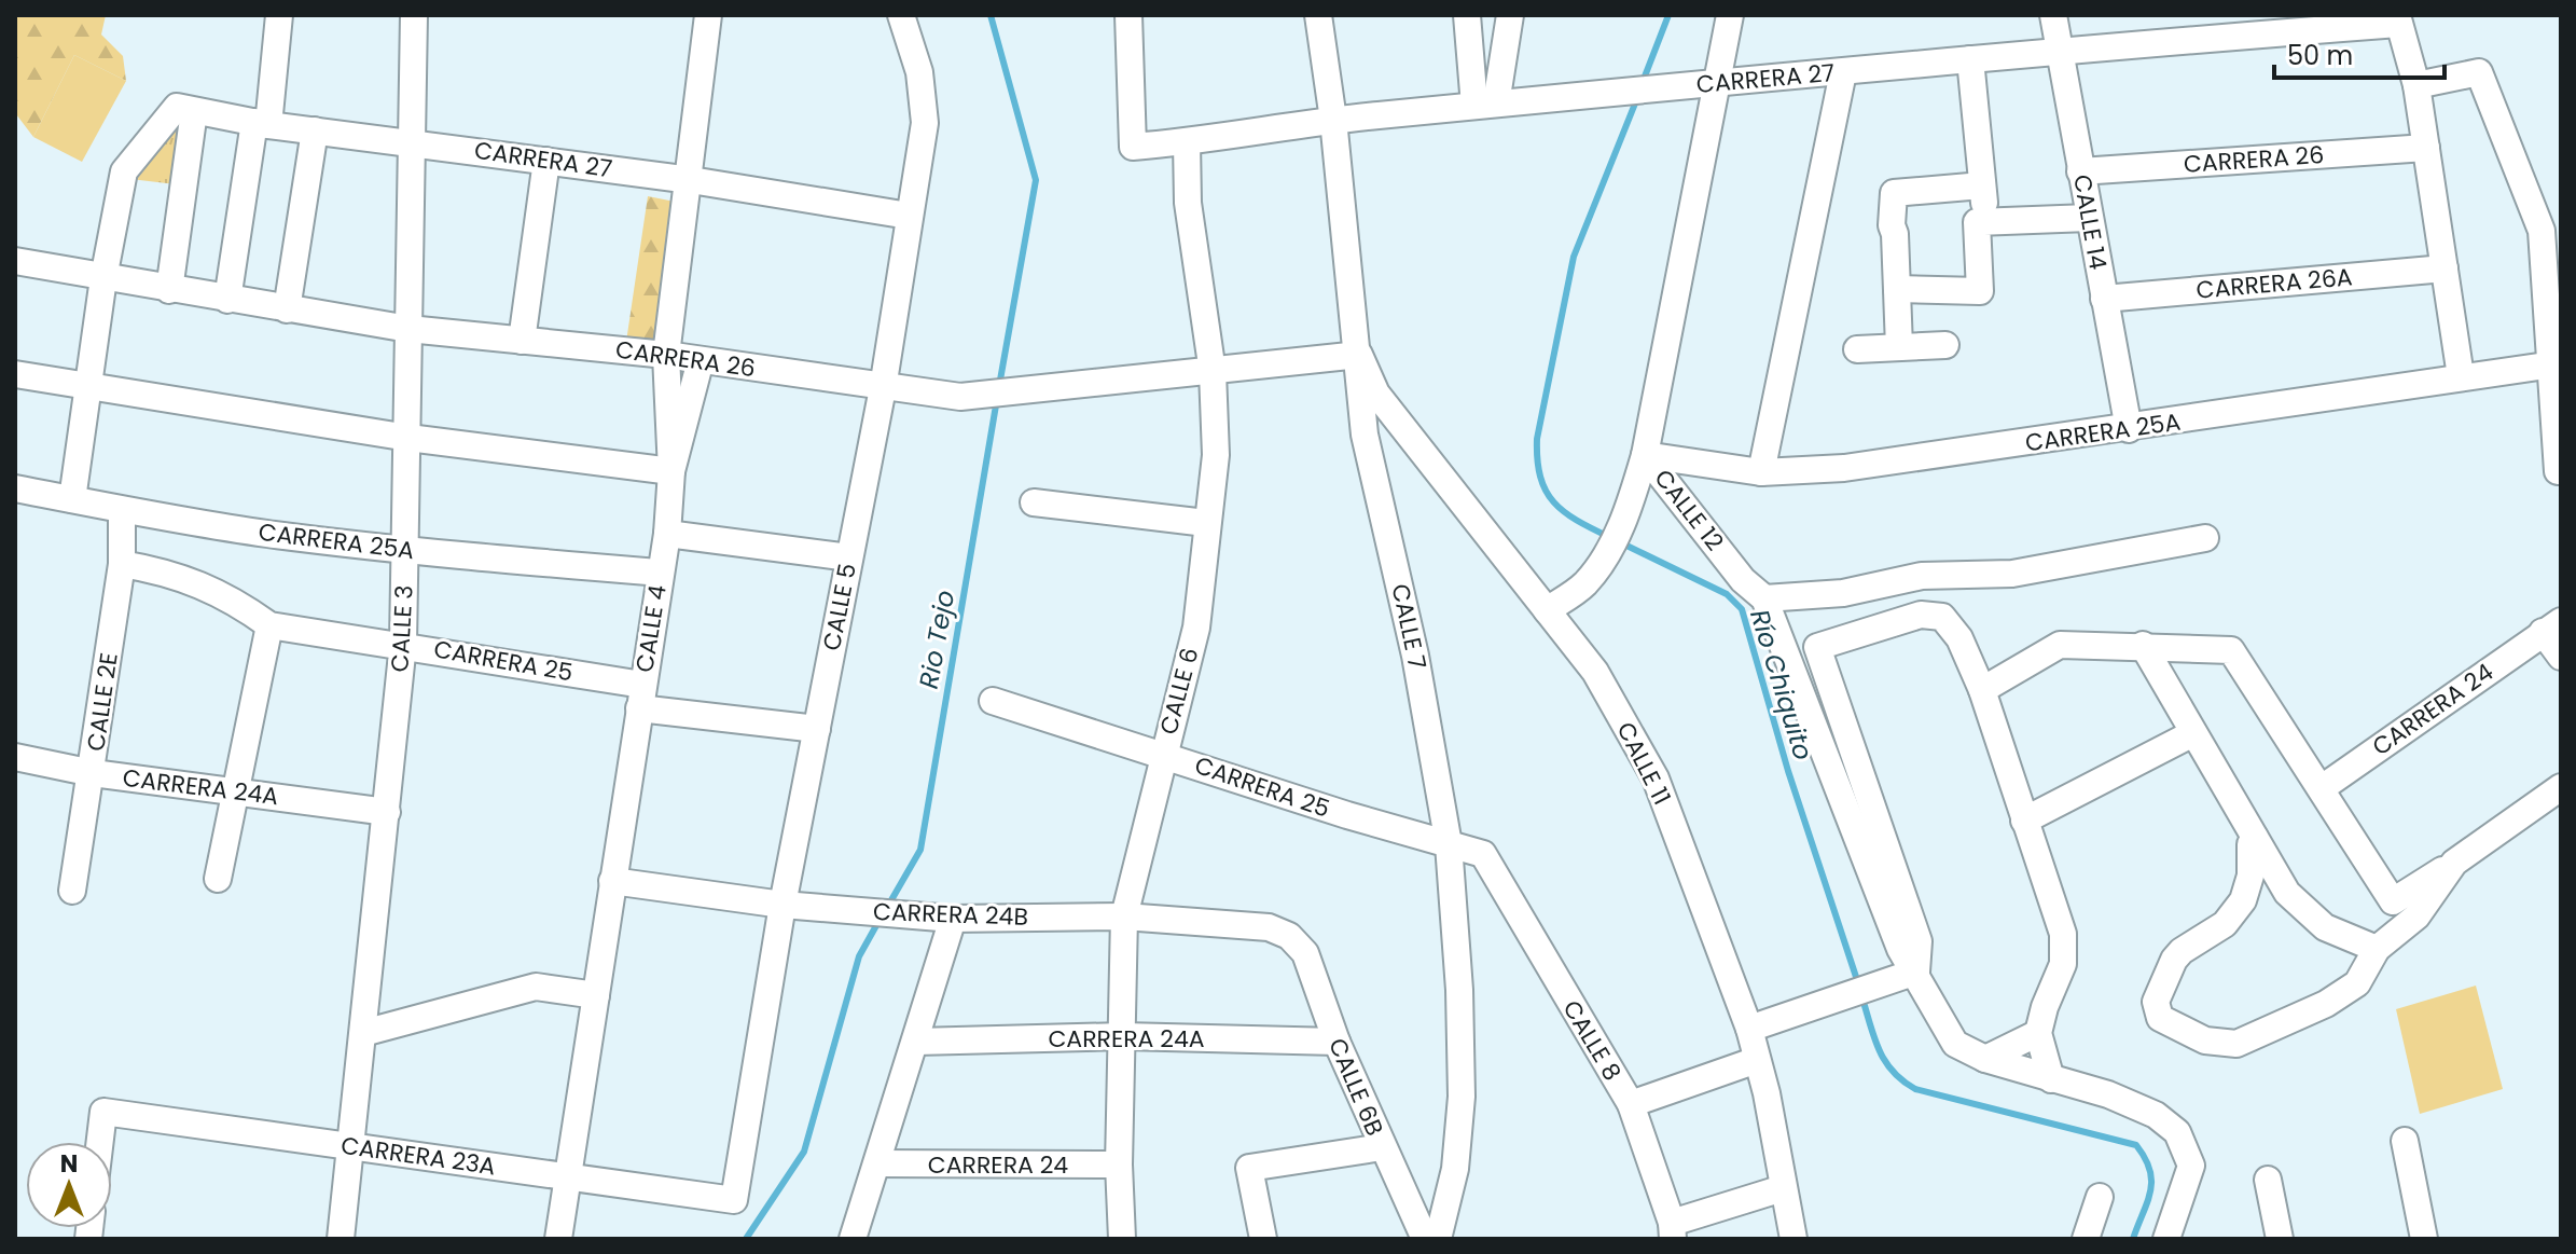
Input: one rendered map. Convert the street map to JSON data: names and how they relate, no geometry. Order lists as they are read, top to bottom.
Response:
{
  "streets": {
    "street": [
      "CARRERA 27",
      "CARRERA 26",
      "CALLE 14",
      "CARRERA 26A",
      "CARRERA 25A",
      "CALLE 12",
      "CALLE 5",
      "CALLE 7",
      "CALLE 3",
      "CALLE 4",
      "CARRERA 25",
      "CALLE 6",
      "CALLE 2E",
      "CARRERA 24",
      "CALLE 11",
      "CARRERA 24A",
      "CARRERA 24B",
      "CALLE 8",
      "CALLE 6B",
      "CARRERA 23A"
    ]
  },
  "crossings": [
    ["CARRERA 27", "CALLE 14"],
    ["CARRERA 27", "CALLE 12"],
    ["CARRERA 27", "CALLE 5"],
    ["CARRERA 27", "CALLE 7"],
    ["CARRERA 27", "CALLE 3"],
    ["CARRERA 27", "CALLE 4"],
    ["CARRERA 27", "CALLE 6"],
    ["CARRERA 26", "CALLE 14"],
    ["CARRERA 26", "CALLE 5"],
    ["CARRERA 26", "CALLE 7"],
    ["CARRERA 26", "CALLE 3"],
    ["CARRERA 26", "CALLE 4"],
    ["CARRERA 26", "CALLE 6"],
    ["CARRERA 26", "CALLE 11"],
    ["CALLE 14", "CARRERA 26A"],
    ["CALLE 14", "CARRERA 25A"],
    ["CARRERA 25A", "CALLE 12"],
    ["CARRERA 25A", "CALLE 3"],
    ["CARRERA 25A", "CALLE 4"],
    ["CARRERA 25A", "CALLE 2E"],
    ["CALLE 5", "CARRERA 25"],
    ["CALLE 5", "CARRERA 24B"],
    ["CALLE 5", "CARRERA 23A"],
    ["CALLE 7", "CARRERA 25"],
    ["CALLE 7", "CALLE 11"],
    ["CALLE 3", "CARRERA 25"],
    ["CALLE 3", "CARRERA 24A"],
    ["CALLE 3", "CARRERA 23A"],
    ["CALLE 4", "CARRERA 25"],
    ["CALLE 4", "CARRERA 24B"],
    ["CALLE 4", "CARRERA 23A"],
    ["CARRERA 25", "CALLE 6"],
    ["CARRERA 25", "CALLE 2E"],
    ["CARRERA 25", "CALLE 8"],
    ["CALLE 6", "CARRERA 24"],
    ["CALLE 6", "CARRERA 24A"],
    ["CALLE 6", "CARRERA 24B"],
    ["CALLE 2E", "CARRERA 24A"],
    ["CARRERA 24A", "CALLE 6B"],
    ["CARRERA 24B", "CALLE 6B"]
  ],
  "water": ["Rio Tejo", "Río Chiquito"],
  "scale_bar": "50 m",
  "north": "top"
}
